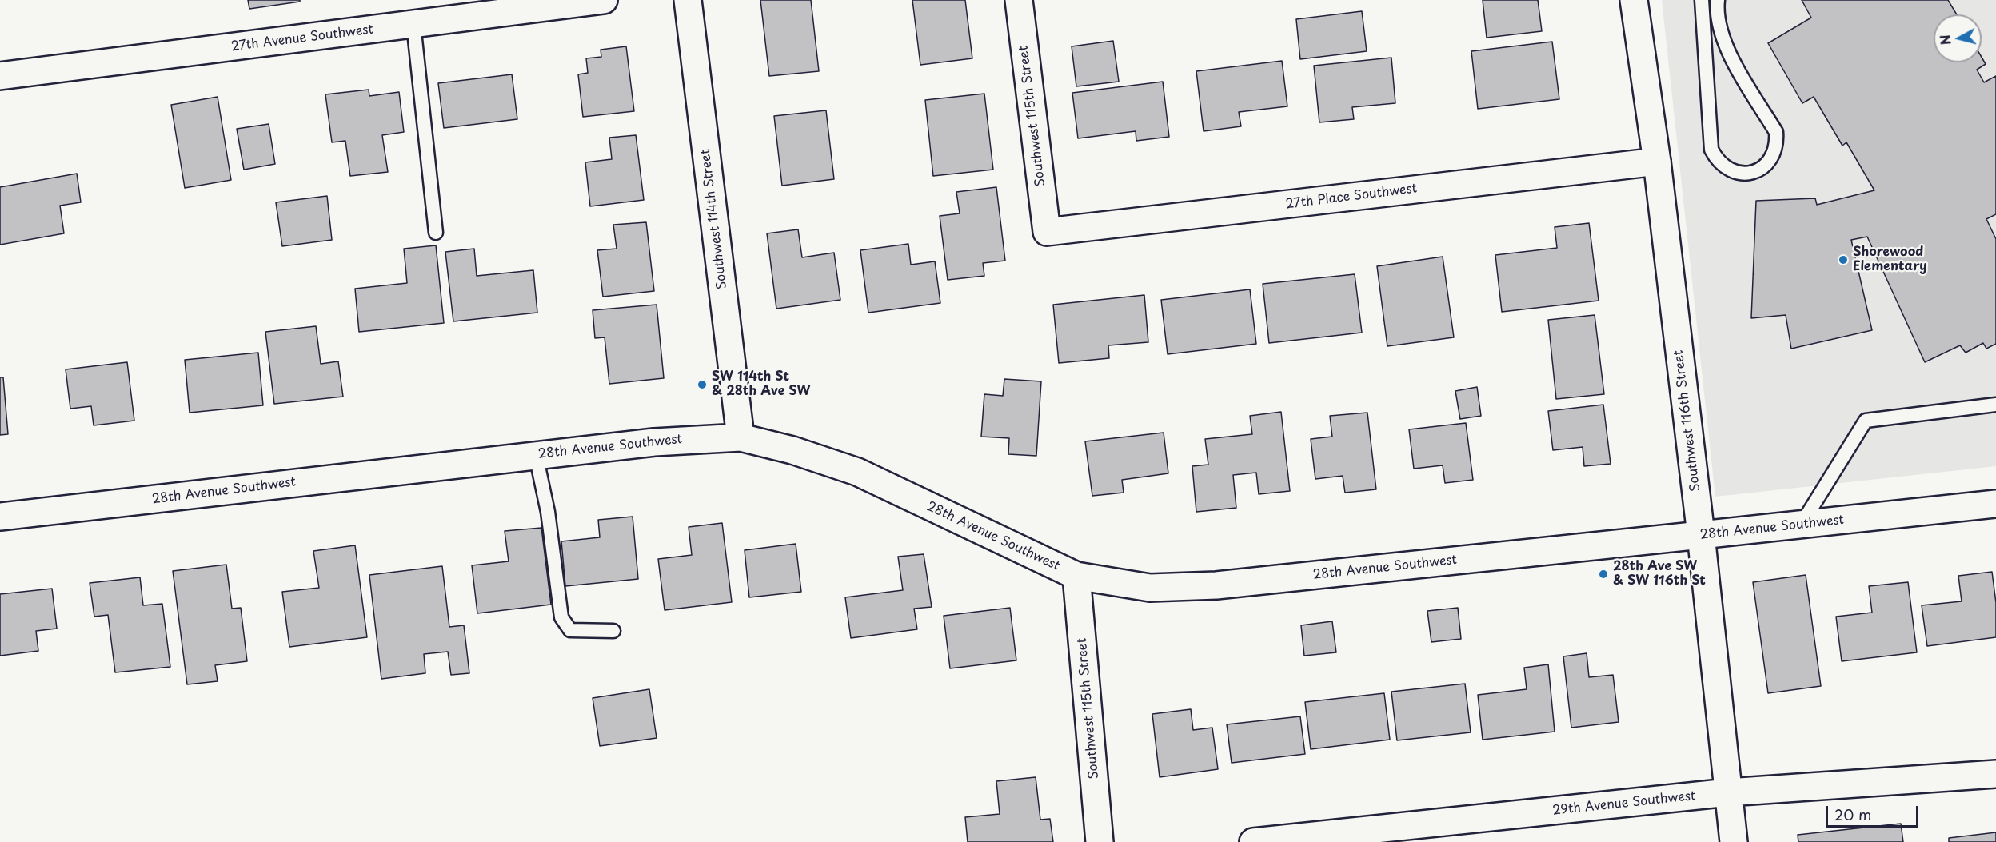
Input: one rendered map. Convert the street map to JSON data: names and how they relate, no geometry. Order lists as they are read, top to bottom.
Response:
{
  "streets": {
    "street": [
      "27th Avenue Southwest",
      "Southwest 115th Street",
      "27th Place Southwest",
      "Southwest 114th Street",
      "Southwest 116th Street",
      "28th Avenue Southwest",
      "29th Avenue Southwest"
    ]
  },
  "crossings": [
    ["Southwest 115th Street", "27th Place Southwest"],
    ["Southwest 115th Street", "28th Avenue Southwest"],
    ["27th Place Southwest", "Southwest 116th Street"],
    ["Southwest 114th Street", "28th Avenue Southwest"],
    ["Southwest 116th Street", "28th Avenue Southwest"],
    ["Southwest 116th Street", "29th Avenue Southwest"]
  ],
  "places": ["Shorewood Elementary", "SW 114th St & 28th Ave SW", "28th Ave SW & SW 116th St"],
  "scale_bar": "20 m",
  "north": "left"
}
